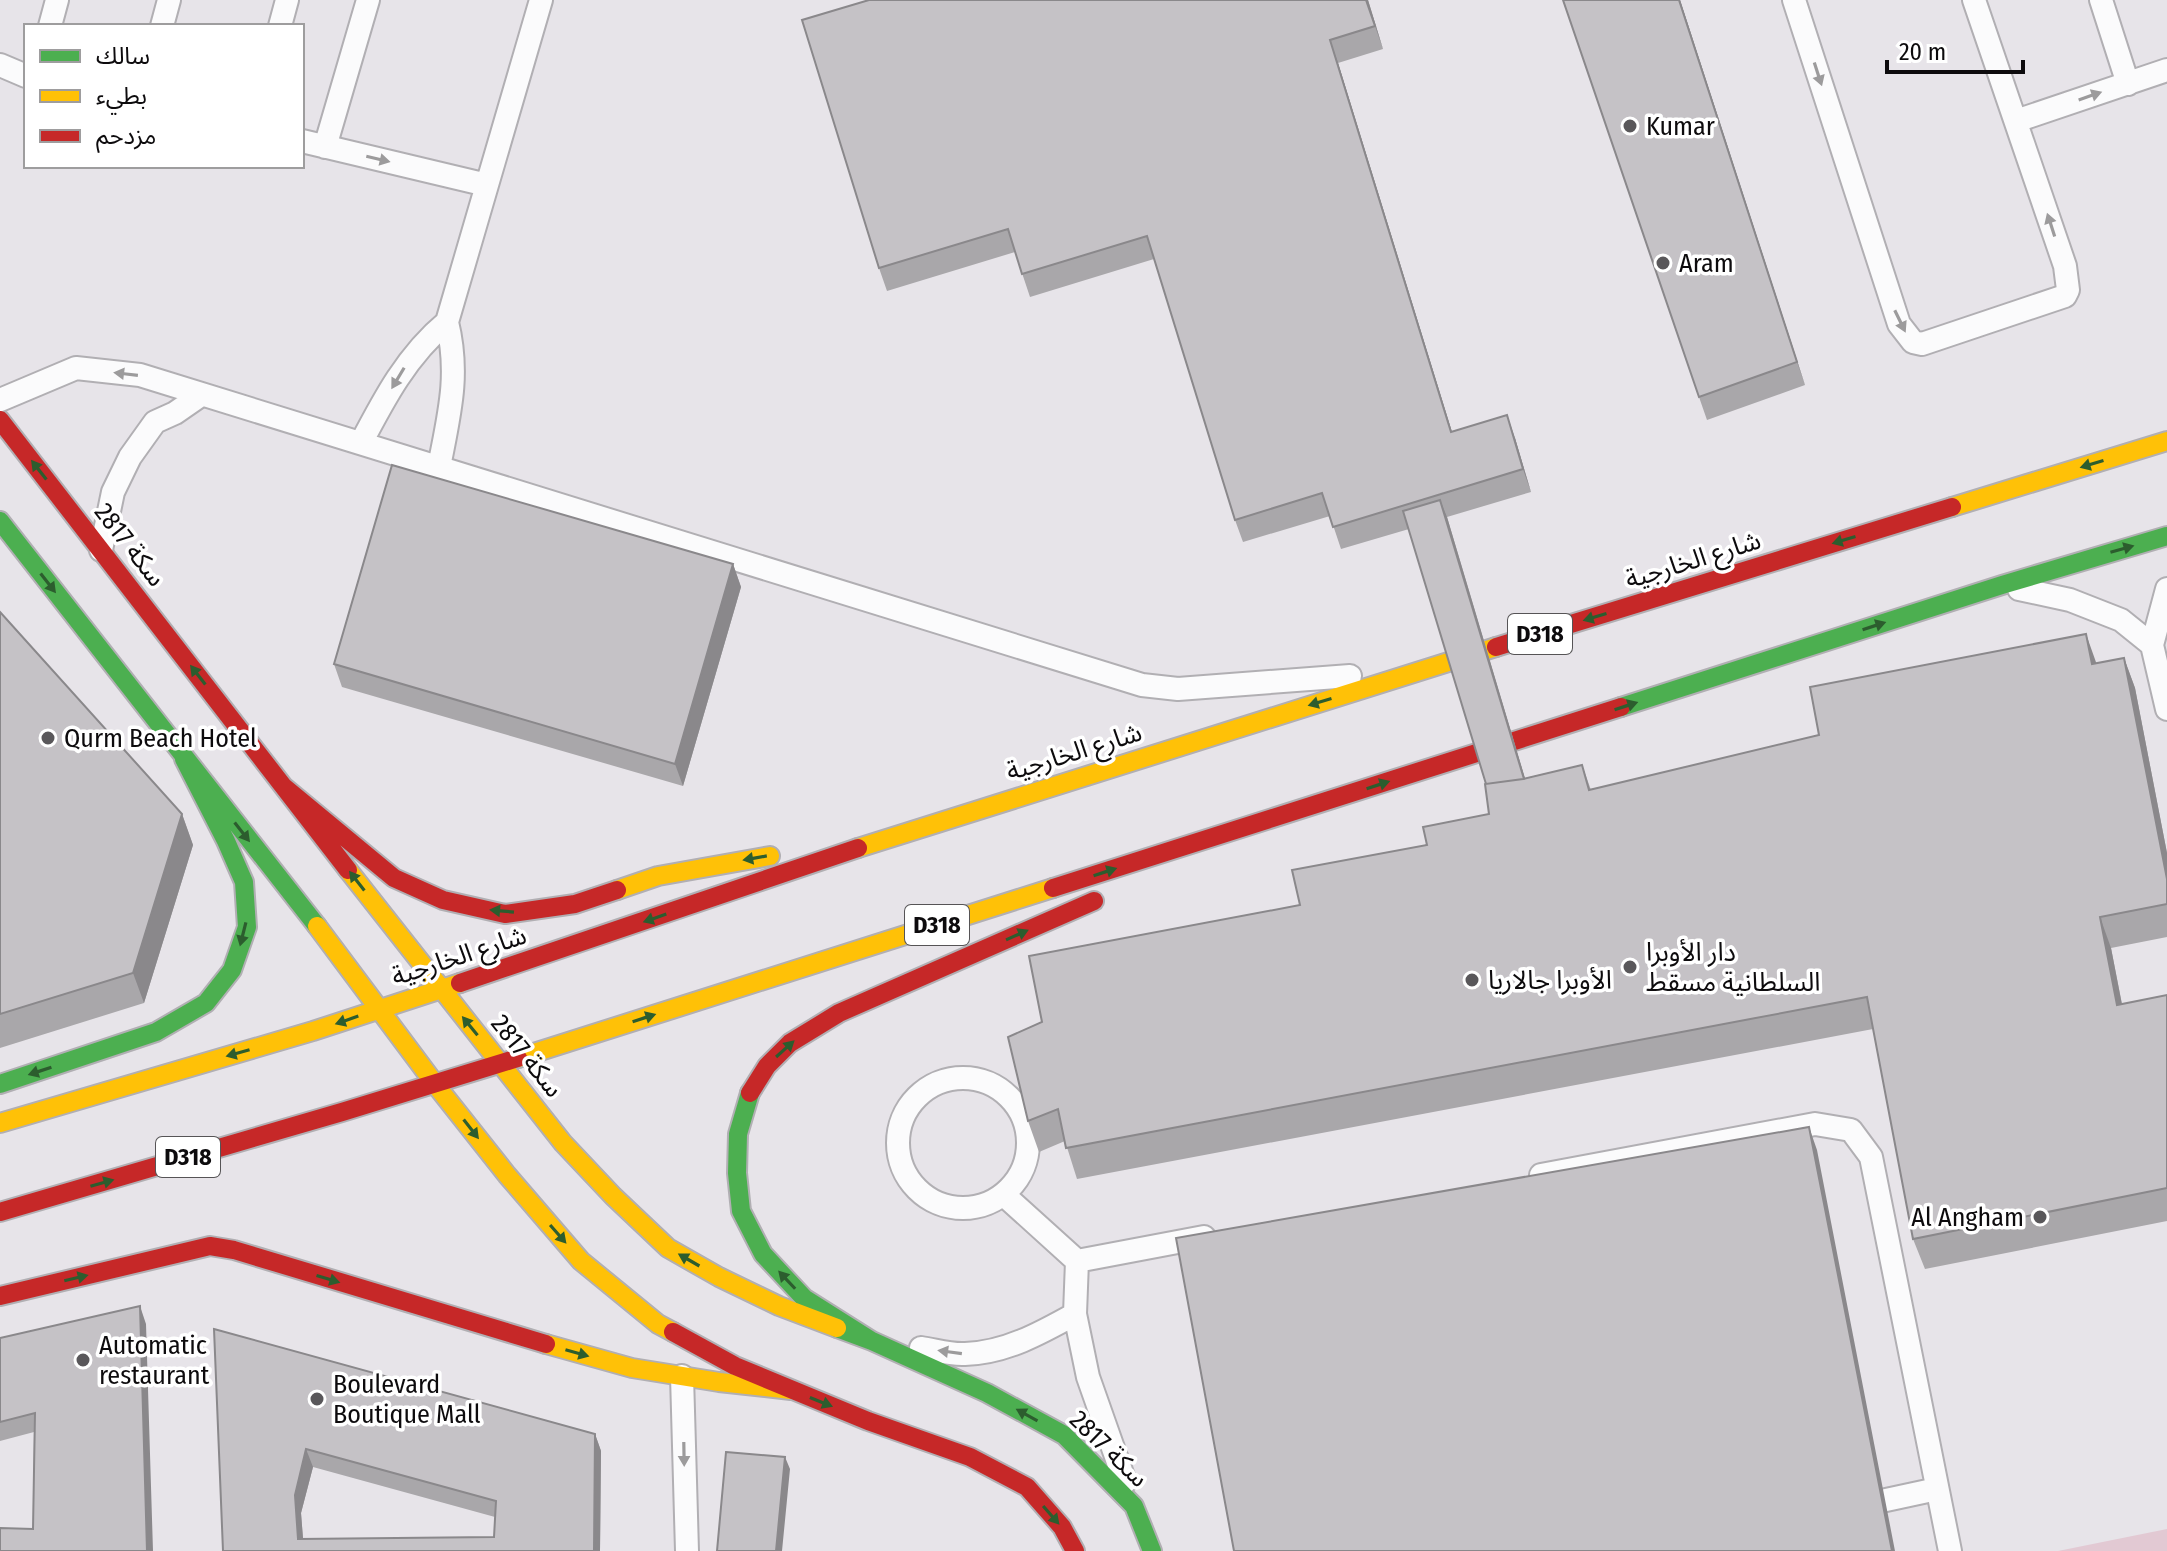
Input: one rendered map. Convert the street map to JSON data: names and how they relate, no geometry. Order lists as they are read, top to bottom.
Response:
{
  "streets": {
    "main road": ["سكة 2817", "شارع الخارجية", "D318"]
  },
  "crossings": [
    ["سكة 2817", "شارع الخارجية"],
    ["سكة 2817", "D318"]
  ],
  "places": [
    "Kumar",
    "Aram",
    "Qurm Beach Hotel",
    "دار الأوبرا السلطانية مسقط",
    "الأوبرا جالاريا",
    "Al Angham",
    "Automatic restaurant",
    "Boulevard Boutique Mall"
  ],
  "legend": ["سالك", "بطيء", "مزدحم"],
  "scale_bar": "20 m"
}
